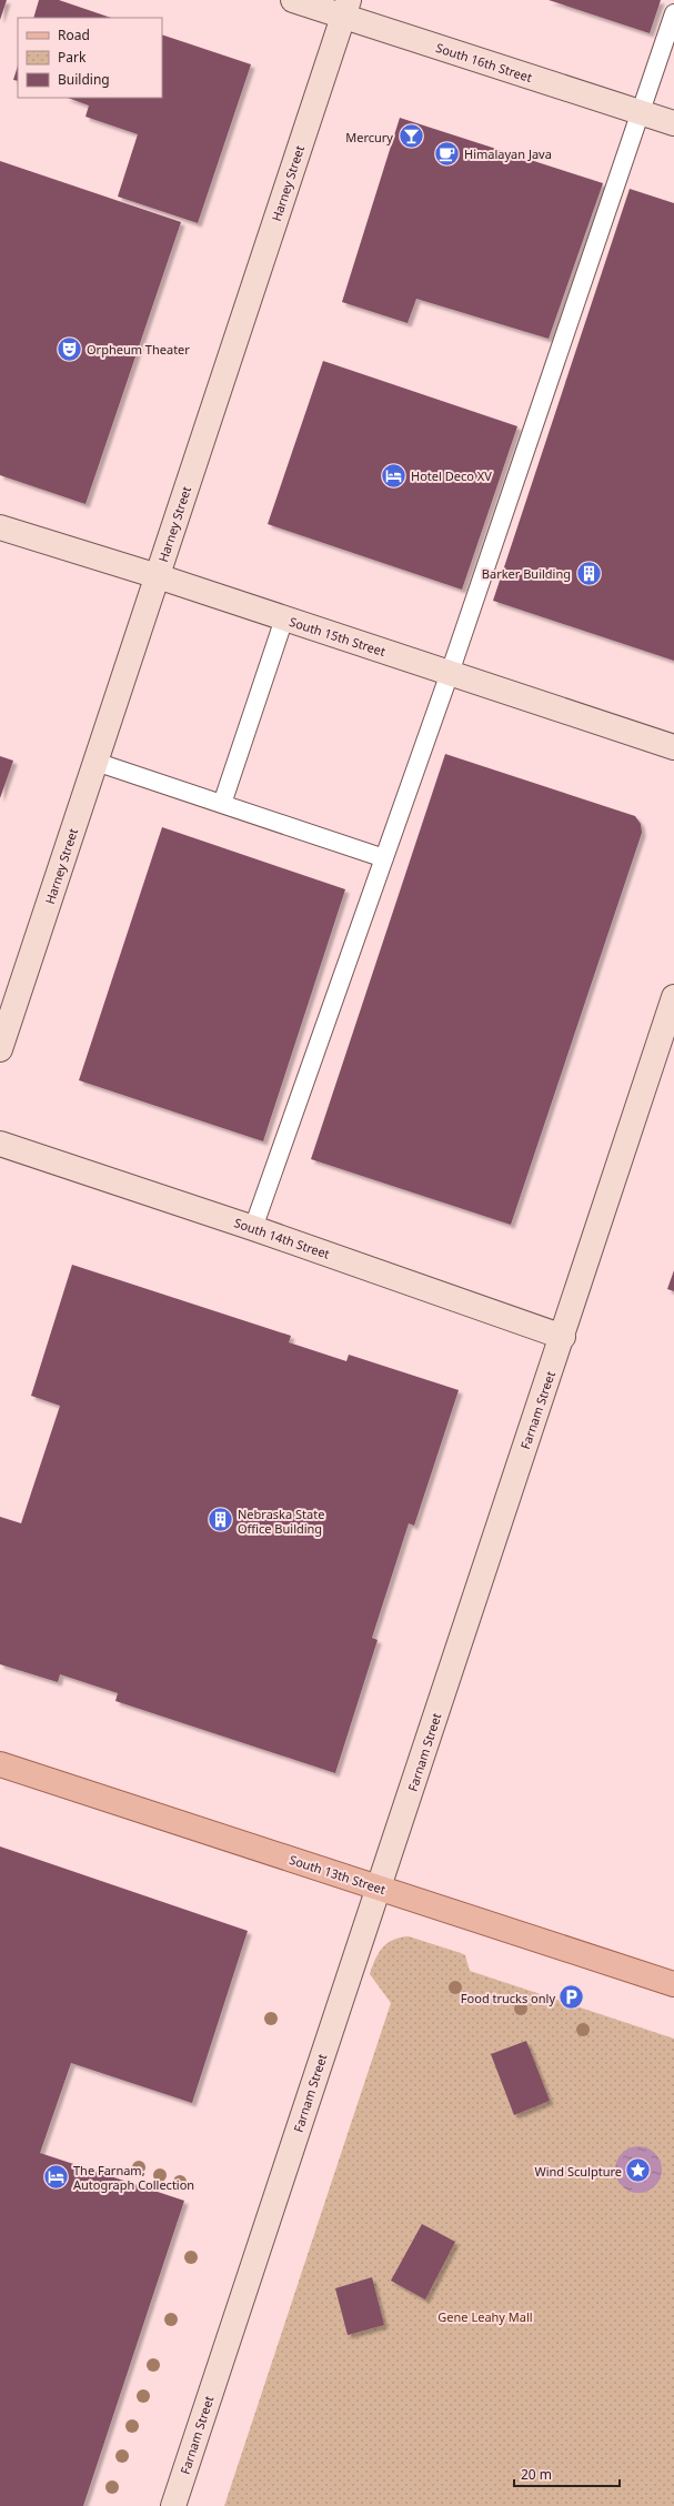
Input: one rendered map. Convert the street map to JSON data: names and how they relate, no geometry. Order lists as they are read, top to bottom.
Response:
{
  "streets": {
    "main road": [
      "South 16th Street",
      "Harney Street",
      "South 15th Street",
      "South 14th Street",
      "Farnam Street",
      "South 13th Street"
    ]
  },
  "crossings": [
    ["South 16th Street", "Harney Street"],
    ["Harney Street", "South 15th Street"],
    ["South 14th Street", "Farnam Street"],
    ["Farnam Street", "South 13th Street"]
  ],
  "parks": ["Gene Leahy Mall"],
  "places": {
    "bar": ["Mercury"],
    "cafe": ["Himalayan Java"],
    "theatre": ["Orpheum Theater"],
    "hotel": ["Hotel Deco XV", "The Farnam, Autograph Collection"],
    "building": ["Barker Building", "Nebraska State Office Building"],
    "parking": ["Food trucks only"],
    "place": ["Wind Sculpture"]
  },
  "legend": ["Road", "Park", "Building"],
  "scale_bar": "20 m"
}
